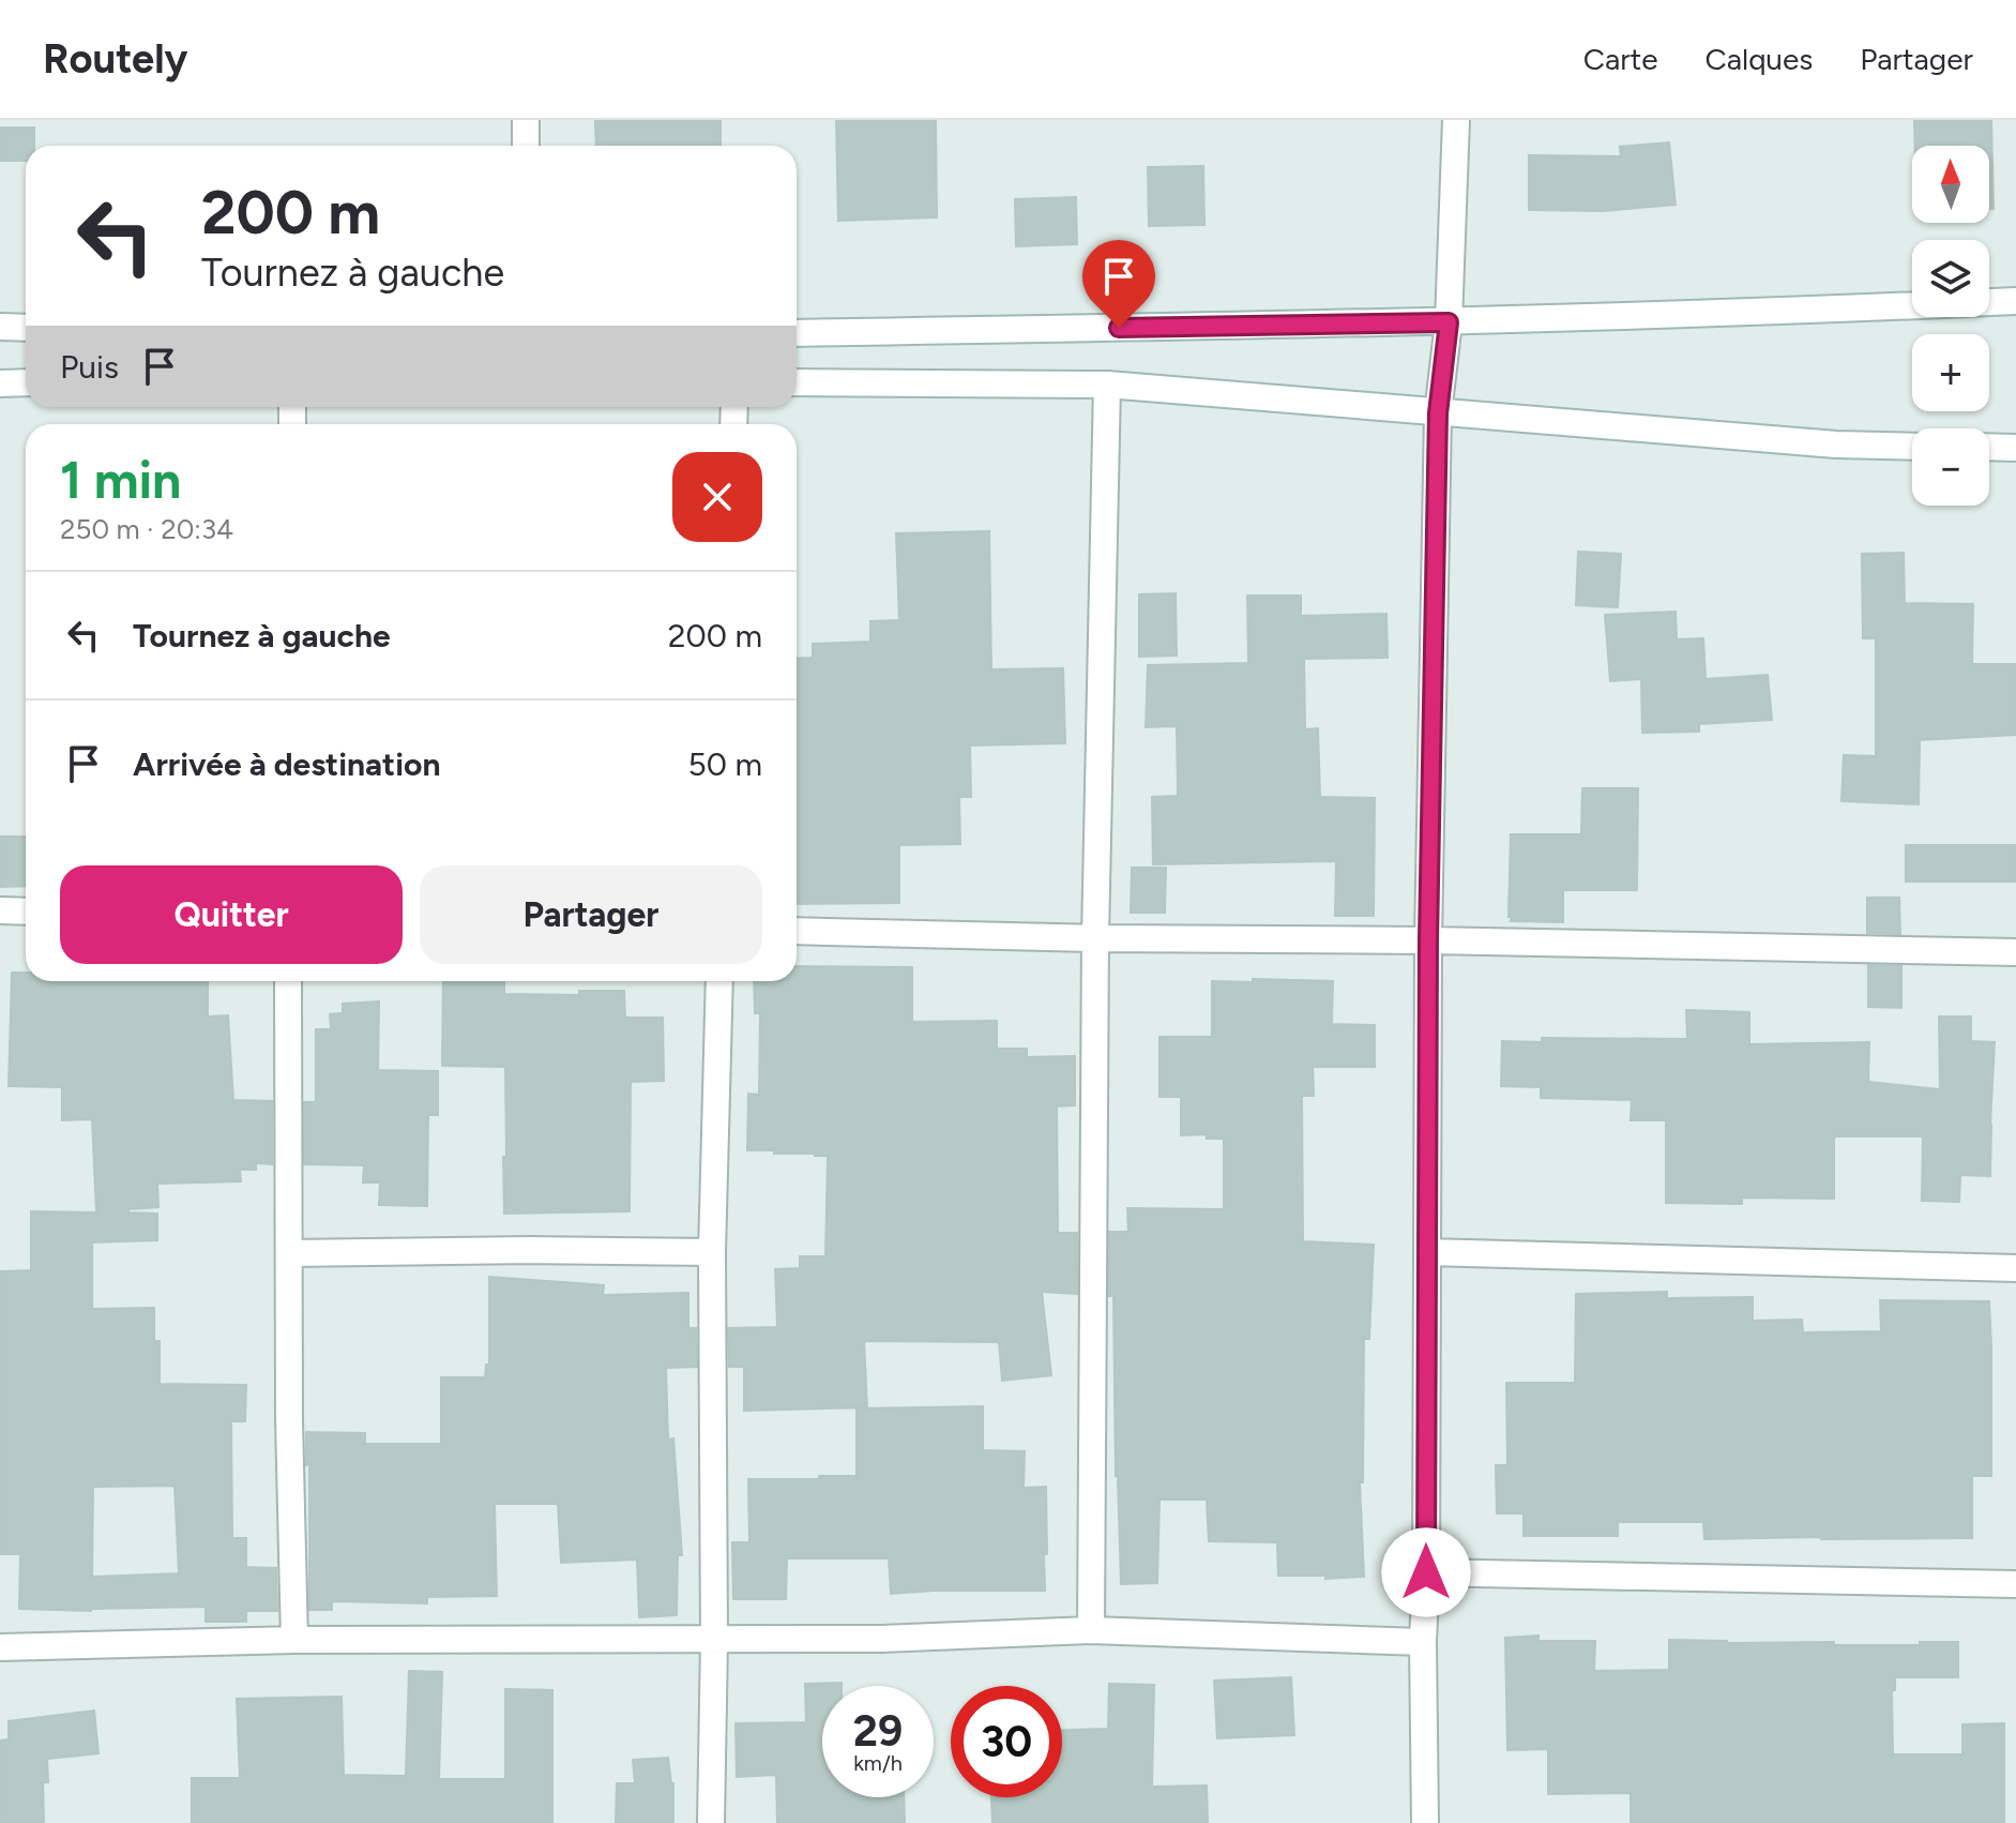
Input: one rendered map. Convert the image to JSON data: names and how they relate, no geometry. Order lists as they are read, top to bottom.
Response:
{
  "north": "top",
  "page": {
    "header": "Routely",
    "nav": ["Carte", "Calques", "Partager"],
    "map_buttons": ["+", "−"],
    "turn": ["200 m", "Tournez à gauche"],
    "then": "Puis",
    "heading": ["1 min", "250 m · 20:34"],
    "list": [
      {
        "name": "Tournez à gauche",
        "value": "200 m"
      },
      {
        "name": "Arrivée à destination",
        "value": "50 m"
      }
    ],
    "buttons": ["Quitter", "Partager"],
    "speed": "29 km/h",
    "limit": "30"
  }
}
